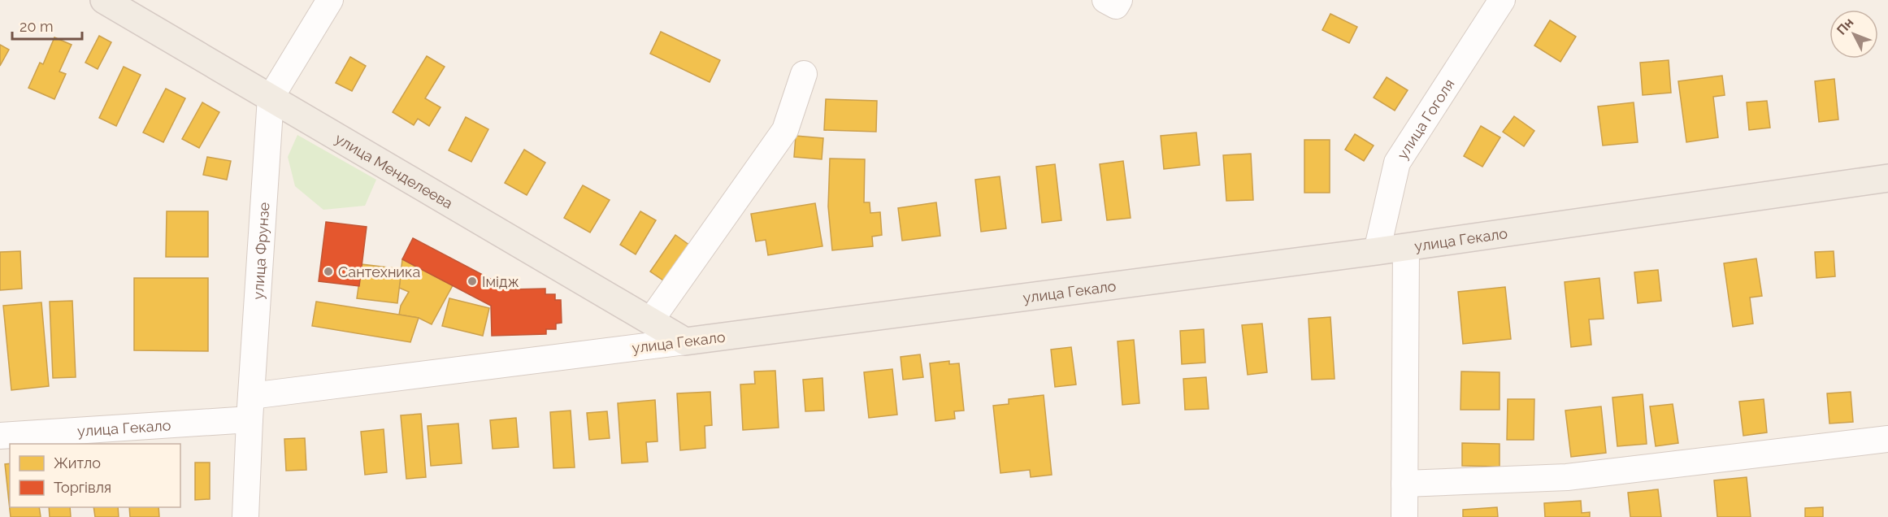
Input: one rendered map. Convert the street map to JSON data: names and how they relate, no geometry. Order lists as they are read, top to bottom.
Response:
{
  "streets": {
    "main road": ["улица Менделеева", "улица Гекало"],
    "street": ["улица Гоголя", "улица Фрунзе"]
  },
  "crossings": [
    ["улица Гоголя", "улица Гекало"],
    ["улица Менделеева", "улица Гекало"],
    ["улица Менделеева", "улица Фрунзе"],
    ["улица Гекало", "улица Фрунзе"]
  ],
  "places": ["Сантехника", "Імідж"],
  "legend": ["Житло", "Торгівля"],
  "scale_bar": "20 m",
  "north": "top left"
}
